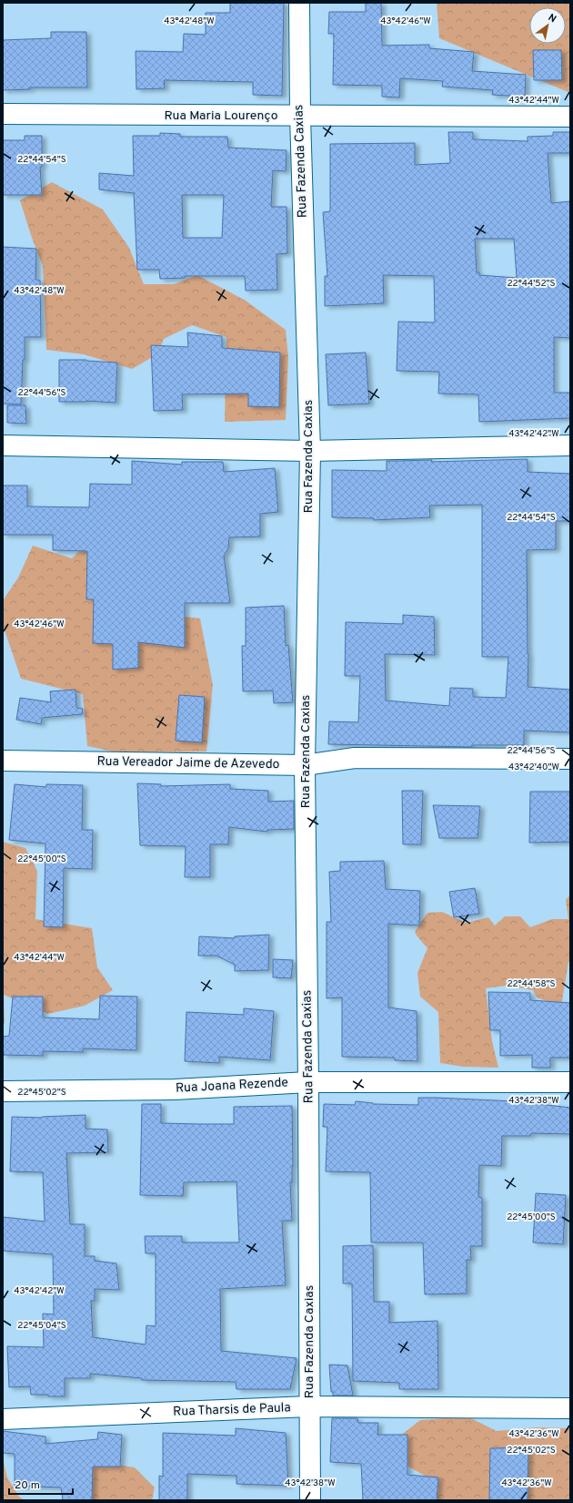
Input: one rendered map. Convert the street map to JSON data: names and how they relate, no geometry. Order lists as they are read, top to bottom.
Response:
{
  "streets": {
    "street": [
      "Rua Maria Lourenço",
      "Rua Fazenda Caxias",
      "Rua Vereador Jaime de Azevedo",
      "Rua Joana Rezende",
      "Rua Tharsis de Paula"
    ]
  },
  "crossings": [
    ["Rua Maria Lourenço", "Rua Fazenda Caxias"],
    ["Rua Fazenda Caxias", "Rua Vereador Jaime de Azevedo"],
    ["Rua Fazenda Caxias", "Rua Joana Rezende"],
    ["Rua Fazenda Caxias", "Rua Tharsis de Paula"]
  ],
  "scale_bar": "20 m",
  "north": "top right",
  "coordinates": [
    "43°42'48\"W",
    "43°42'46\"W",
    "43°42'44\"W",
    "22°44'54\"S",
    "22°44'52\"S",
    "22°44'56\"S",
    "43°42'42\"W",
    "43°42'40\"W",
    "22°45'00\"S",
    "22°44'58\"S",
    "22°45'02\"S",
    "43°42'38\"W",
    "22°45'04\"S",
    "43°42'36\"W"
  ]
}
